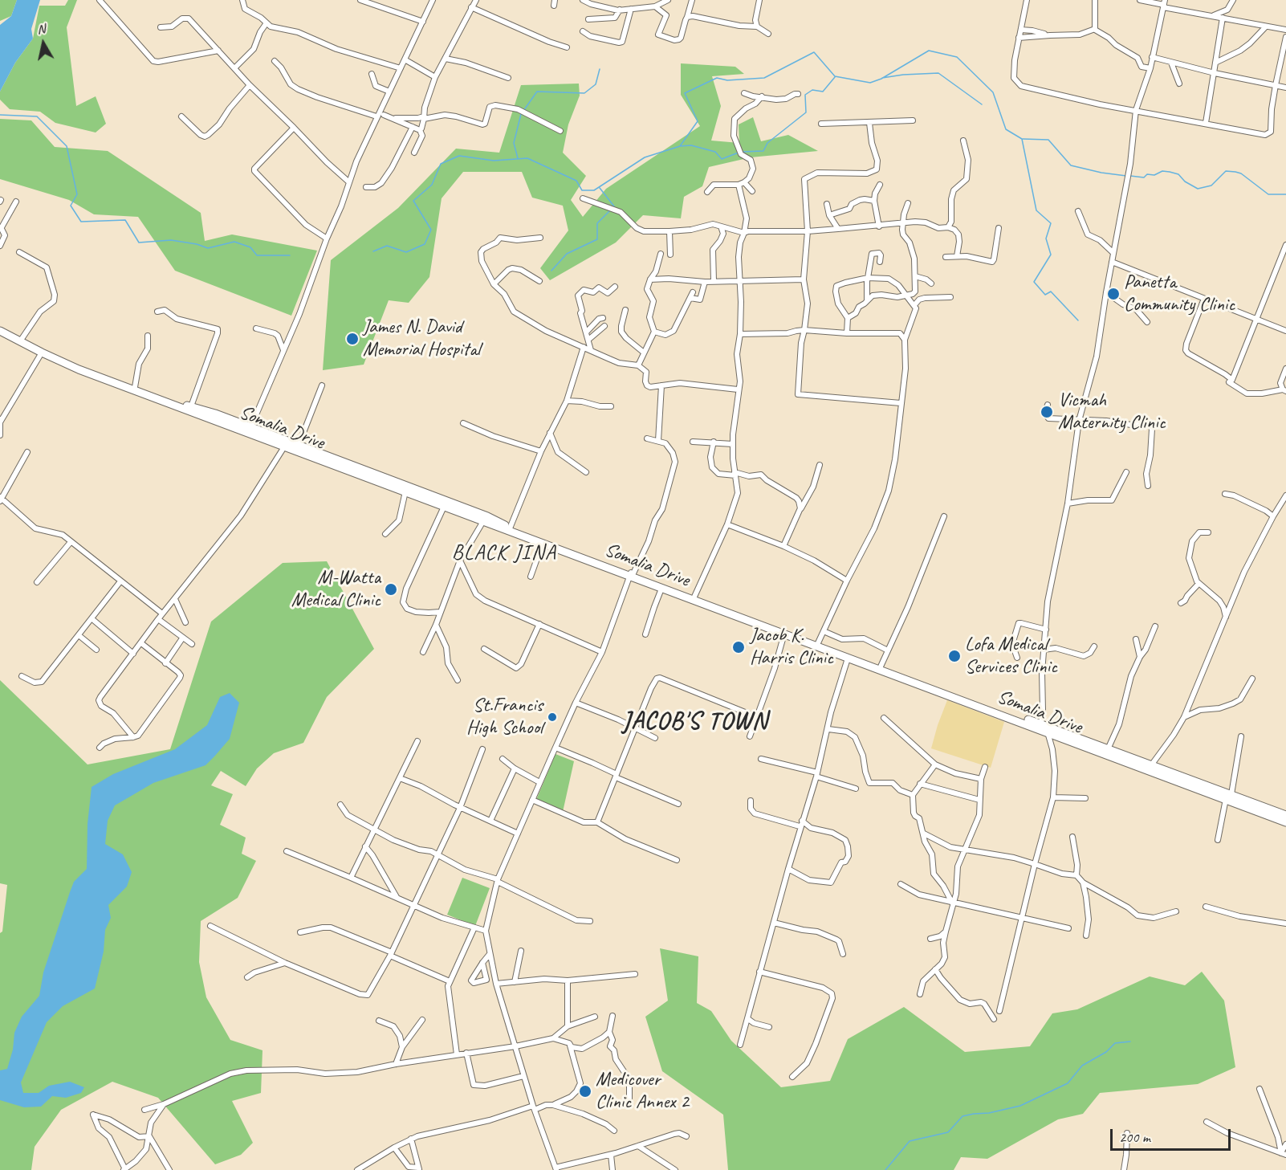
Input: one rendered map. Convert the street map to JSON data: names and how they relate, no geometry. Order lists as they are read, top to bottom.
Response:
{
  "streets": {
    "main road": ["Somalia Drive"]
  },
  "districts": ["BLACK JINA", "JACOB'S TOWN"],
  "places": [
    "Panetta Community Clinic",
    "James N. David Memorial Hospital",
    "Vicmah Maternity Clinic",
    "M-Watta Medical Clinic",
    "Jacob K. Harris Clinic",
    "Lofa Medical Services Clinic",
    "St.Francis High School",
    "Medicover Clinic Annex 2"
  ],
  "scale_bar": "200 m",
  "north": "top"
}
